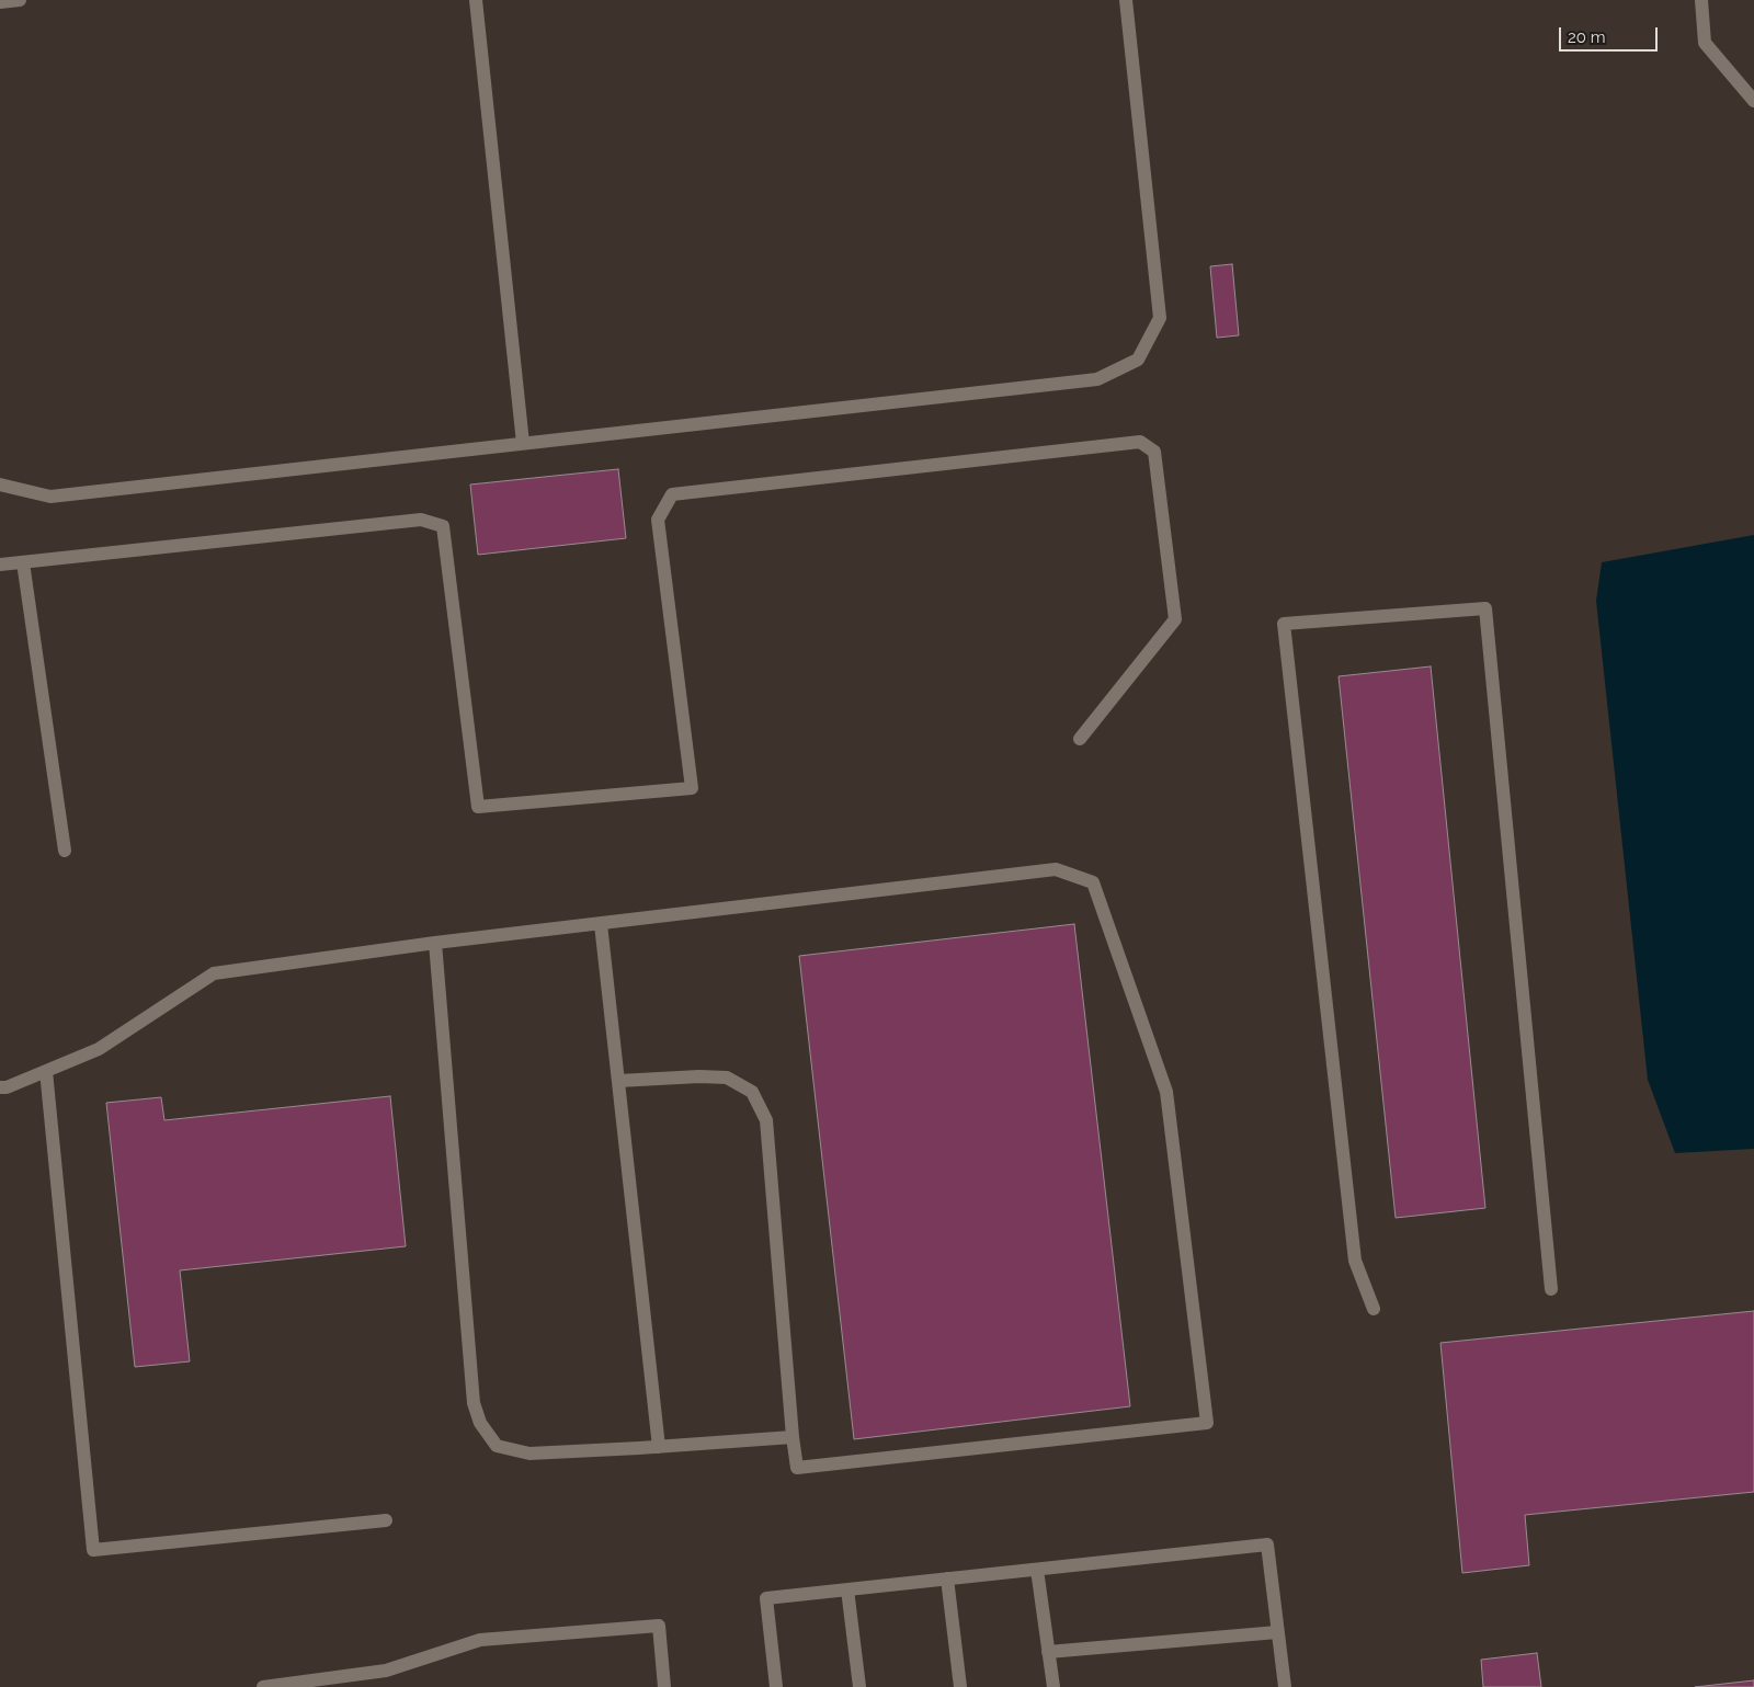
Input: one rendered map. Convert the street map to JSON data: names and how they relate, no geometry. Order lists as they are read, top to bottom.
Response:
{
  "scale_bar": "20 m"
}
